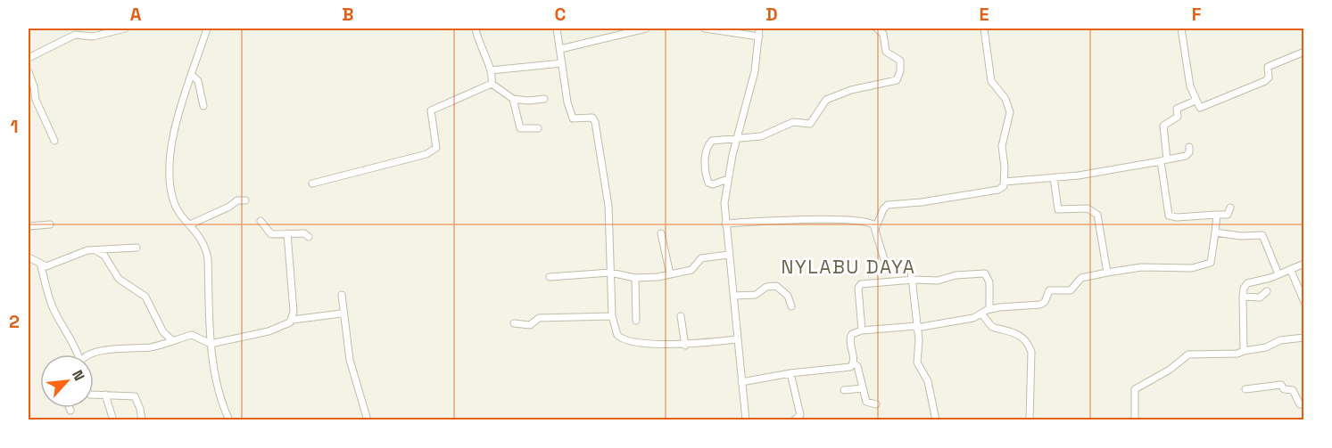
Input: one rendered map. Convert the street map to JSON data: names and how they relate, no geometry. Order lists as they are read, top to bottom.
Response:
{
  "districts": ["NYLABU DAYA"],
  "north": "top right",
  "grid": {
    "columns": [
      "A",
      "B",
      "C",
      "D",
      "E",
      "F"
    ],
    "rows": ["1", "2"]
  }
}
